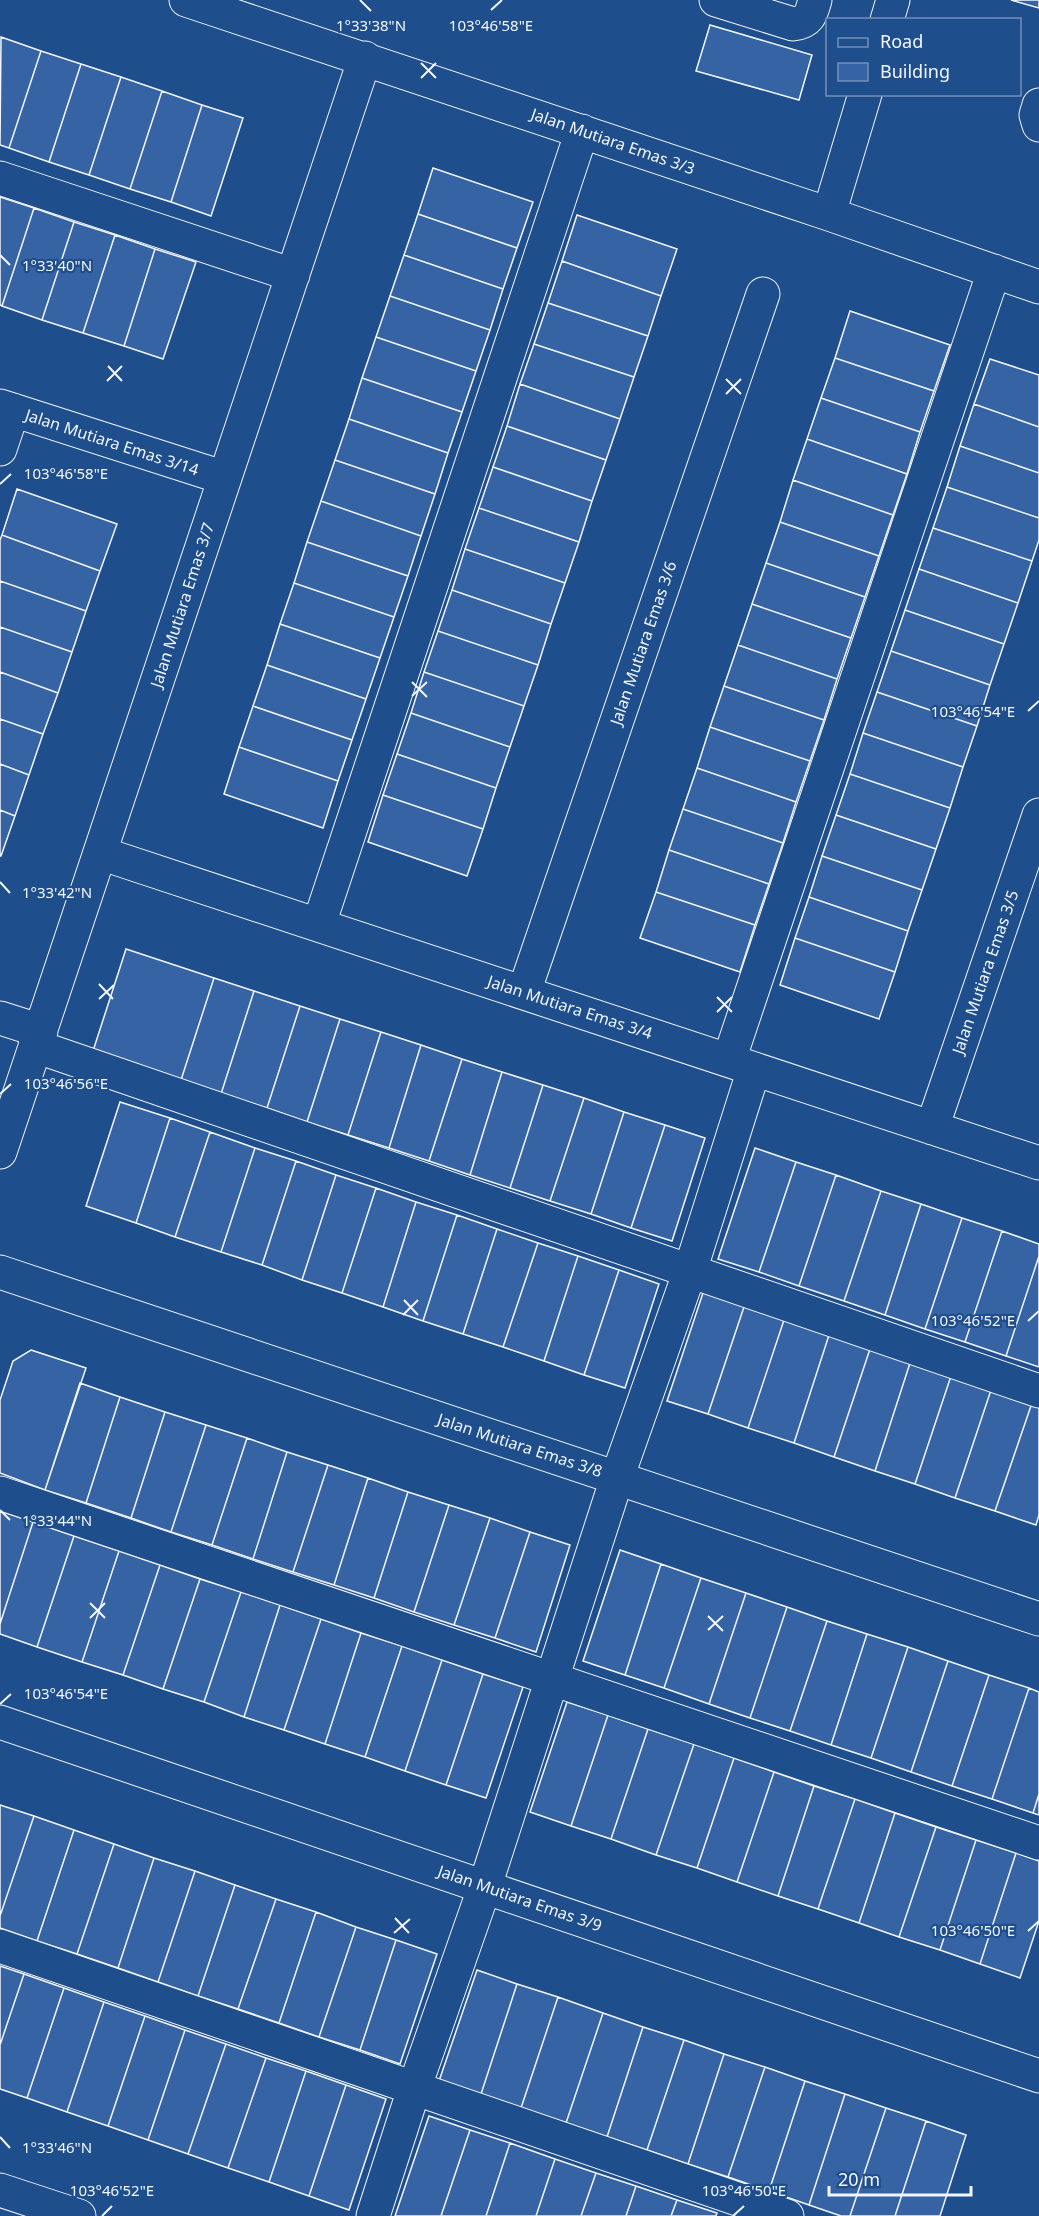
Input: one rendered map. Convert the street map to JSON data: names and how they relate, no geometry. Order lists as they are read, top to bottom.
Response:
{
  "streets": {
    "street": [
      "Jalan Mutiara Emas 3/3",
      "Jalan Mutiara Emas 3/14",
      "Jalan Mutiara Emas 3/7",
      "Jalan Mutiara Emas 3/6",
      "Jalan Mutiara Emas 3/5",
      "Jalan Mutiara Emas 3/4",
      "Jalan Mutiara Emas 3/8",
      "Jalan Mutiara Emas 3/9"
    ]
  },
  "crossings": [
    ["Jalan Mutiara Emas 3/3", "Jalan Mutiara Emas 3/7"],
    ["Jalan Mutiara Emas 3/14", "Jalan Mutiara Emas 3/7"],
    ["Jalan Mutiara Emas 3/7", "Jalan Mutiara Emas 3/4"],
    ["Jalan Mutiara Emas 3/6", "Jalan Mutiara Emas 3/4"],
    ["Jalan Mutiara Emas 3/5", "Jalan Mutiara Emas 3/4"]
  ],
  "legend": ["Road", "Building"],
  "scale_bar": "20 m",
  "coordinates": [
    "103°46'58\"E",
    "1°33'38\"N",
    "1°33'40\"N",
    "103°46'54\"E",
    "1°33'42\"N",
    "103°46'56\"E",
    "103°46'52\"E",
    "1°33'44\"N",
    "103°46'50\"E",
    "1°33'46\"N"
  ]
}
